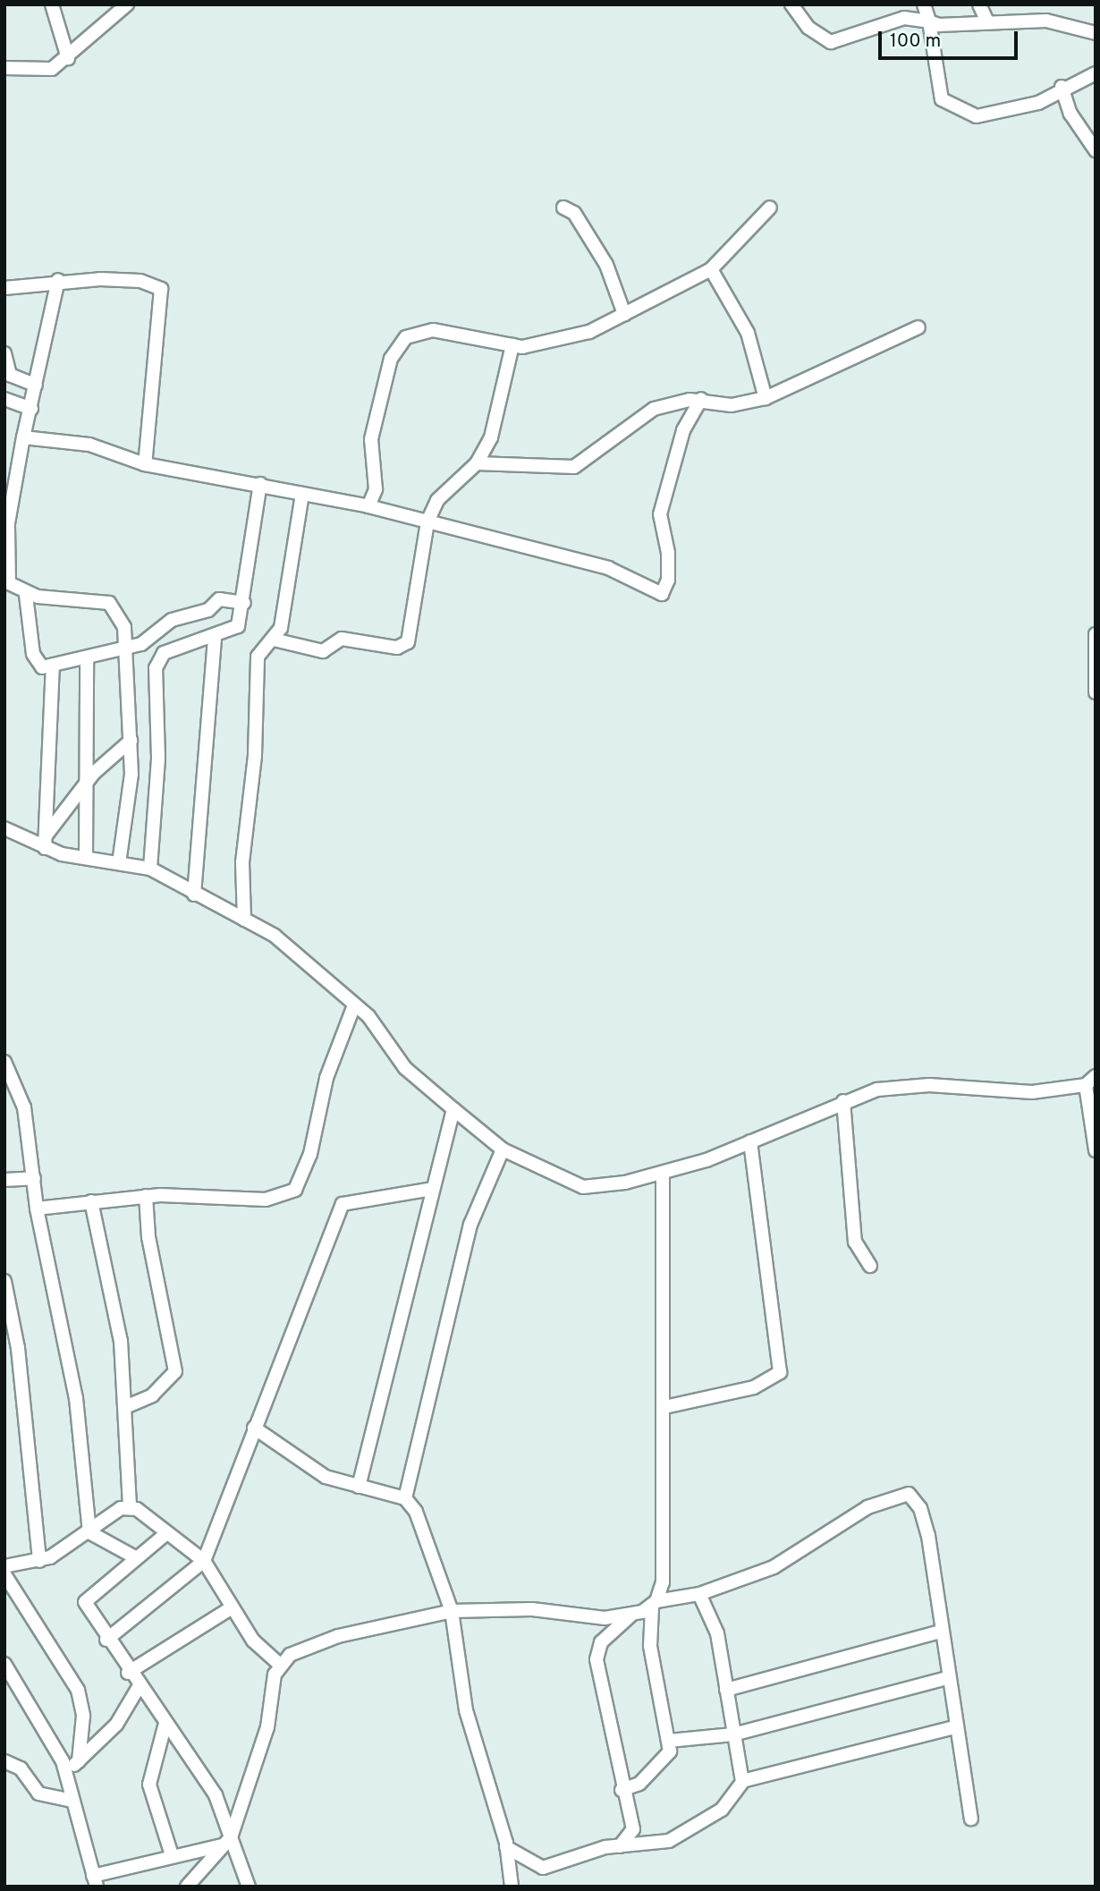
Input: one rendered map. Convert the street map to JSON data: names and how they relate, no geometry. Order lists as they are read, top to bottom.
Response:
{
  "scale_bar": "100 m"
}
